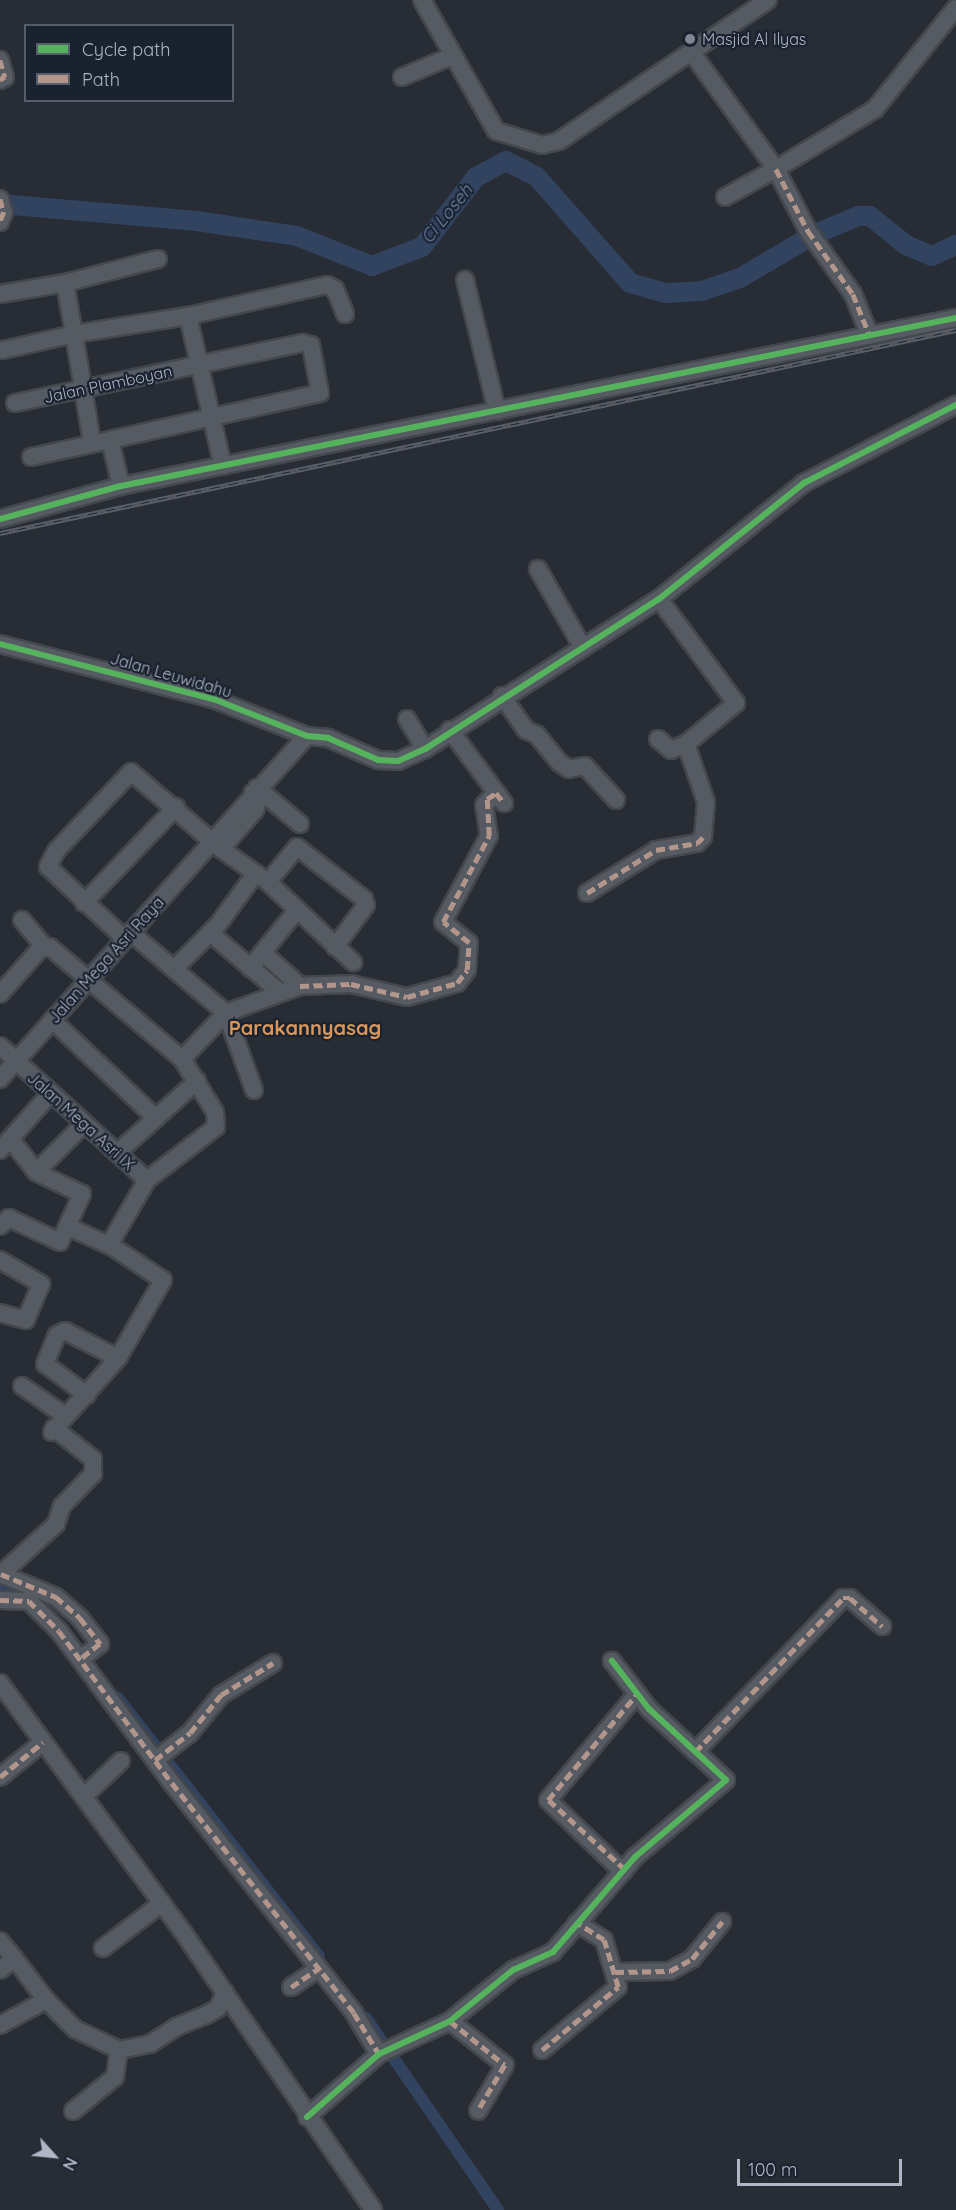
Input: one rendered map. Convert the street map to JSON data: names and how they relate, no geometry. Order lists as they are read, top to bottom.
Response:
{
  "streets": {
    "street": [
      "Jalan Plamboyan",
      "Jalan Leuwidahu",
      "Jalan Mega Asri Raya",
      "Jalan Mega Asri IX"
    ]
  },
  "crossings": [
    ["Jalan Leuwidahu", "Jalan Mega Asri Raya"],
    ["Jalan Mega Asri Raya", "Jalan Mega Asri IX"]
  ],
  "districts": ["Parakannyasag"],
  "water": ["Ci Loseh"],
  "places": ["Masjid Al Ilyas"],
  "legend": ["Cycle path", "Path"],
  "scale_bar": "100 m",
  "north": "bottom right"
}
